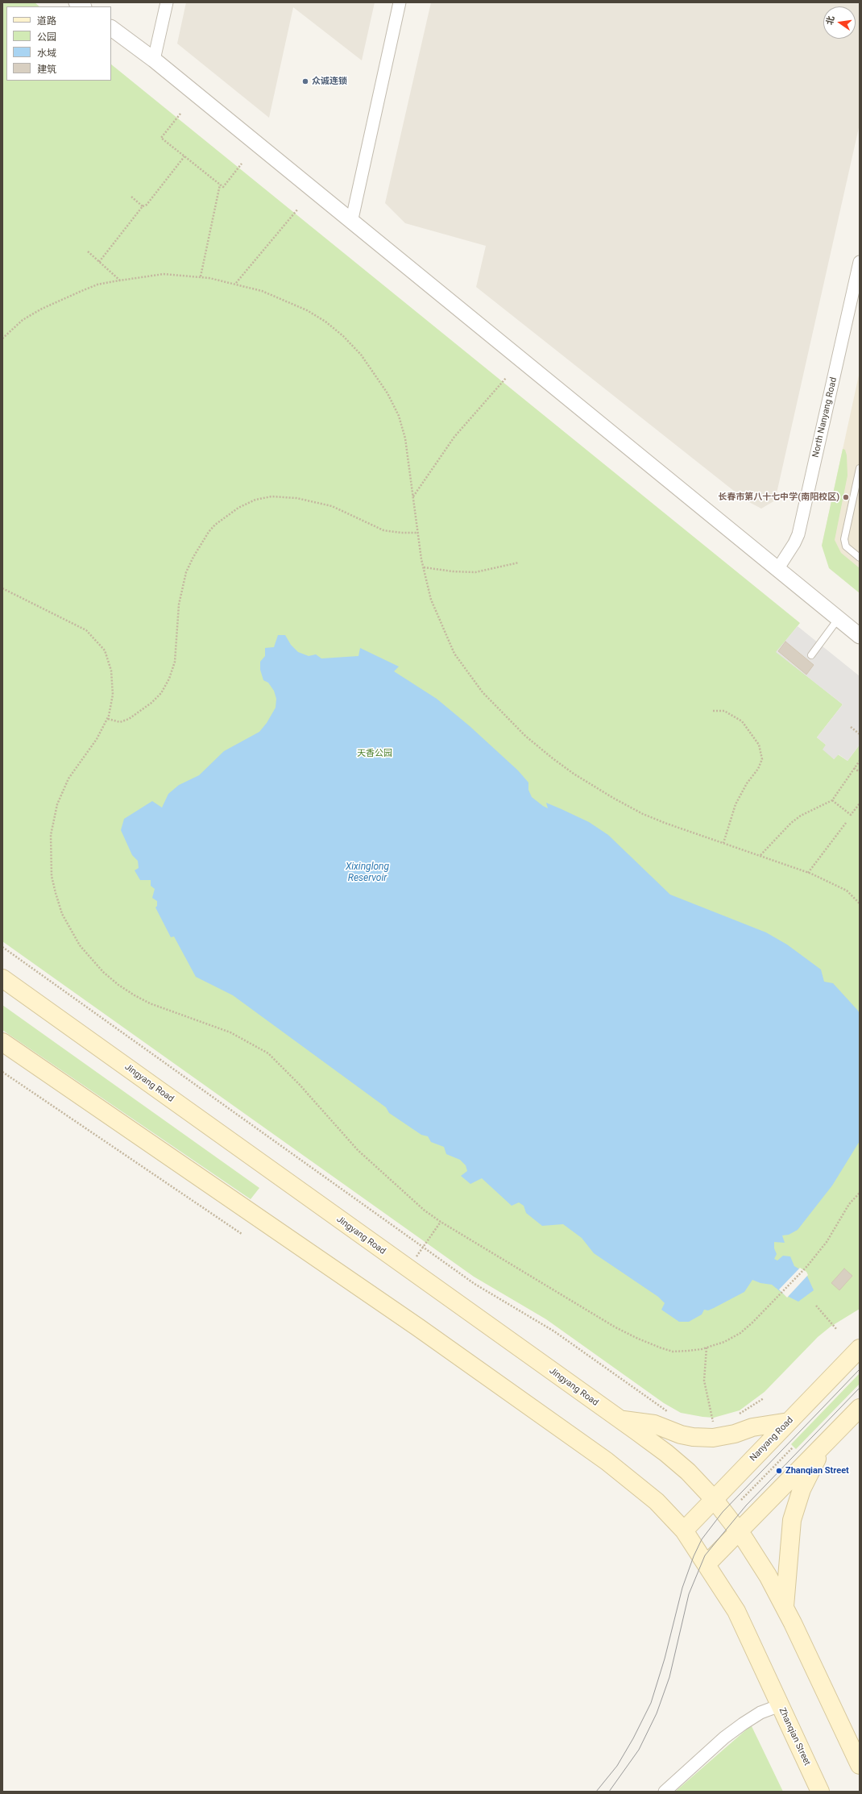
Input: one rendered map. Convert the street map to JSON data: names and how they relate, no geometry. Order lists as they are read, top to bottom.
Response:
{
  "streets": {
    "main road": ["Jingyang Road", "Nanyang Road", "Zhanqian Street"],
    "street": ["North Nanyang Road"]
  },
  "crossings": [
    ["Jingyang Road", "Nanyang Road"],
    ["Nanyang Road", "Zhanqian Street"]
  ],
  "water": ["Xixinglong Reservoir"],
  "parks": ["天香公园"],
  "places": ["众诚连锁", "长春市第八十七中学(南阳校区)", "Zhanqian Street"],
  "legend": [
    "道路",
    "公园",
    "水域",
    "建筑"
  ],
  "north": "left"
}
